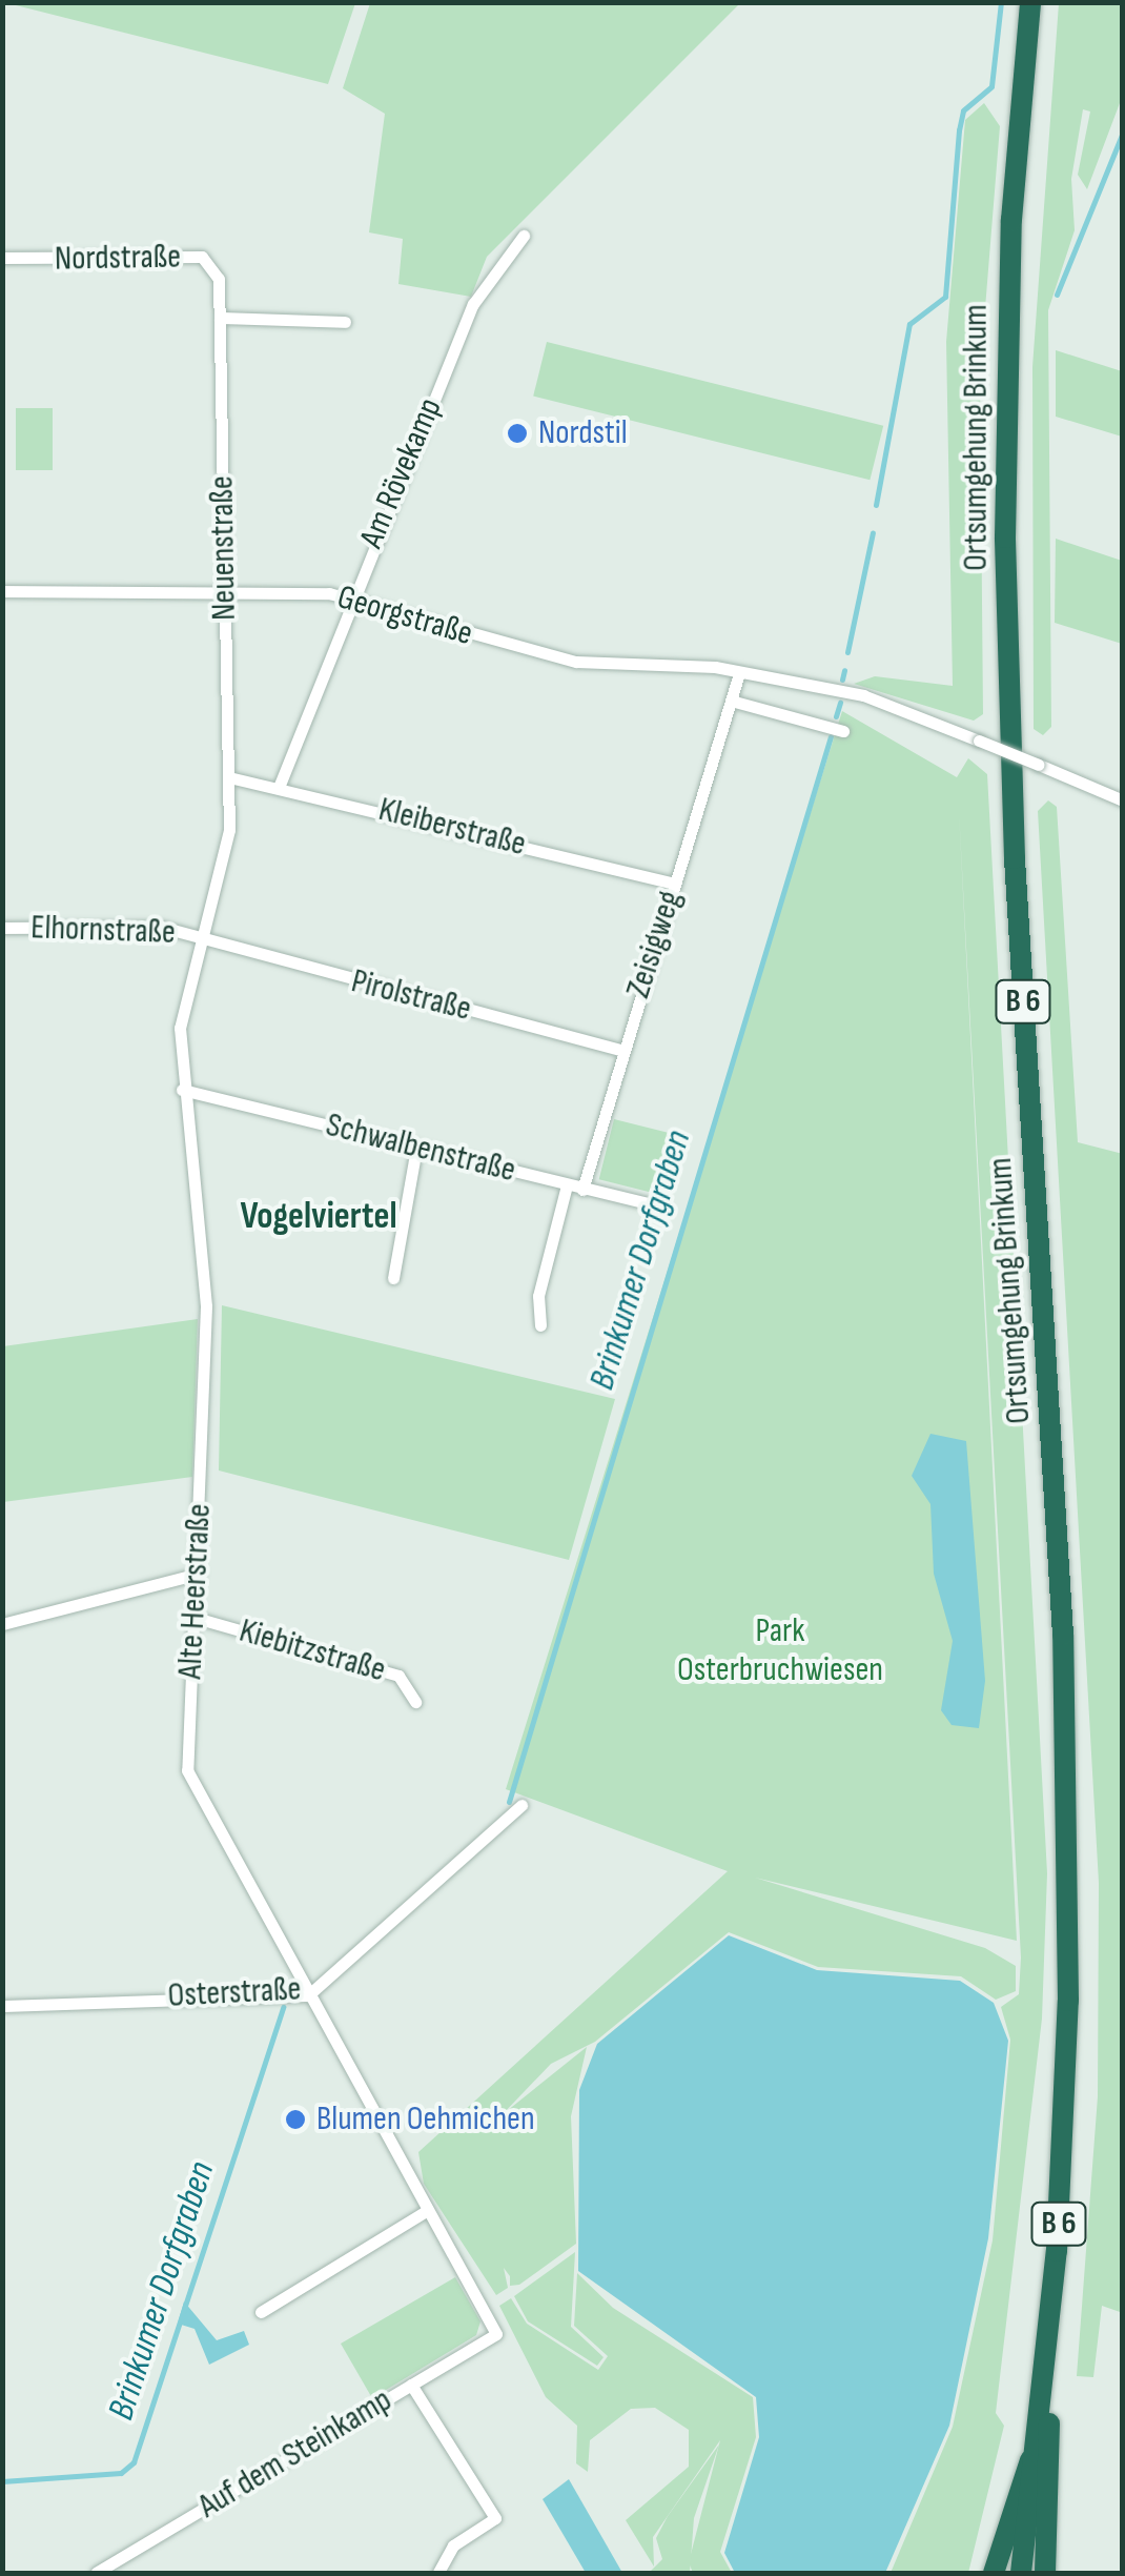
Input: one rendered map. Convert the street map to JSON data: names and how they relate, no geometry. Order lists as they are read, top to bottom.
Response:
{
  "streets": {
    "highway": ["Ortsumgehung Brinkum", "B 6"],
    "street": [
      "Nordstraße",
      "Am Rövekamp",
      "Neuenstraße",
      "Georgstraße",
      "Kleiberstraße",
      "Elhornstraße",
      "Zeisigweg",
      "Pirolstraße",
      "Schwalbenstraße",
      "Alte Heerstraße",
      "Kiebitzstraße",
      "Osterstraße",
      "Auf dem Steinkamp"
    ]
  },
  "crossings": [
    ["Nordstraße", "Neuenstraße"],
    ["Ortsumgehung Brinkum", "B 6"],
    ["Am Rövekamp", "Georgstraße"],
    ["Am Rövekamp", "Kleiberstraße"],
    ["Neuenstraße", "Georgstraße"],
    ["Neuenstraße", "Kleiberstraße"],
    ["Neuenstraße", "Alte Heerstraße"],
    ["Kleiberstraße", "Zeisigweg"],
    ["Kleiberstraße", "Alte Heerstraße"],
    ["Elhornstraße", "Pirolstraße"],
    ["Elhornstraße", "Alte Heerstraße"],
    ["Zeisigweg", "Pirolstraße"],
    ["Zeisigweg", "Schwalbenstraße"],
    ["Pirolstraße", "Alte Heerstraße"],
    ["Schwalbenstraße", "Alte Heerstraße"],
    ["Alte Heerstraße", "Kiebitzstraße"],
    ["Alte Heerstraße", "Osterstraße"],
    ["Alte Heerstraße", "Auf dem Steinkamp"]
  ],
  "districts": ["Vogelviertel"],
  "water": ["Brinkumer Dorfgraben"],
  "parks": ["Park Osterbruchwiesen"],
  "places": ["Nordstil", "Blumen Oehmichen"]
}
